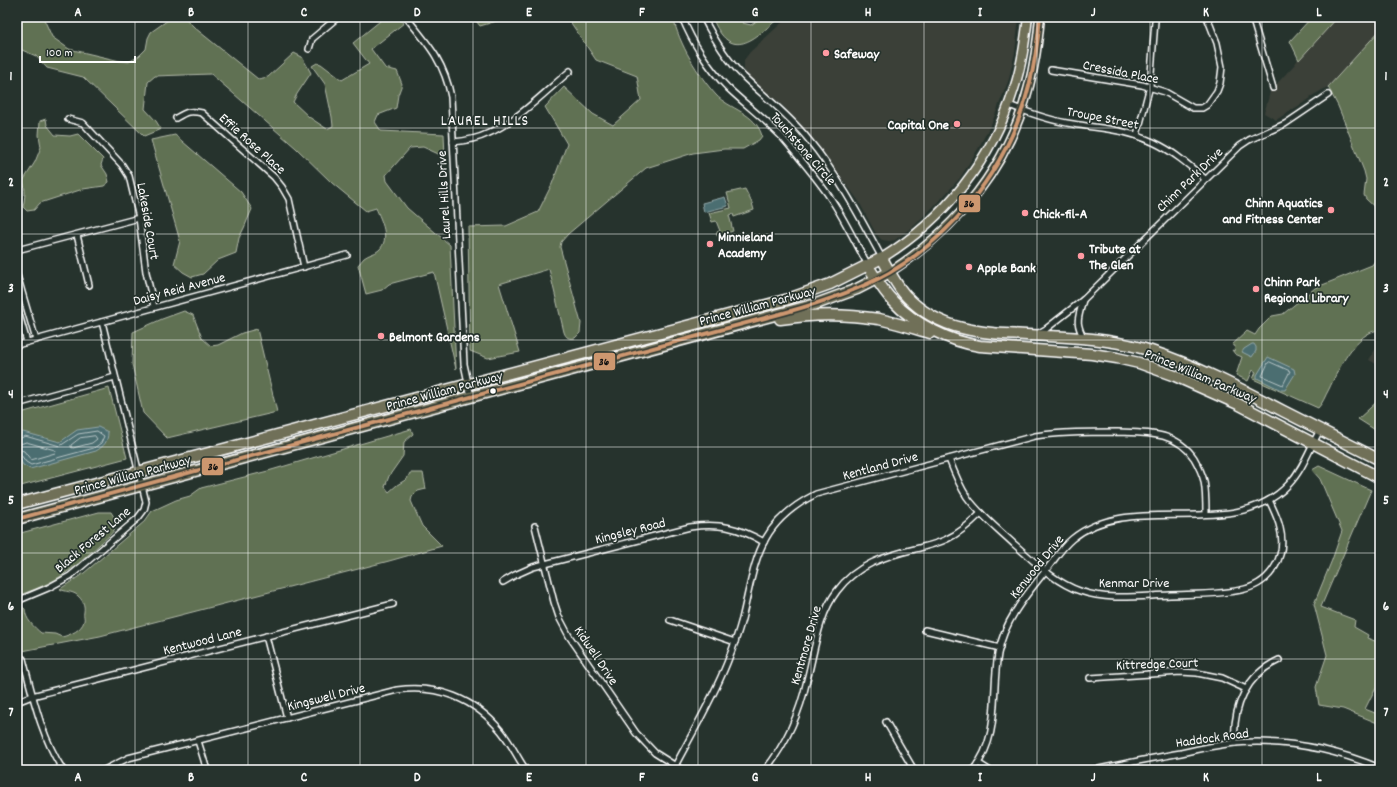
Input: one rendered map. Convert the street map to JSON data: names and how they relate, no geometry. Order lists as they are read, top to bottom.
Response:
{
  "streets": {
    "highway": ["Prince William Parkway"],
    "street": [
      "Cressida Place",
      "Troupe Street",
      "Effie Rose Place",
      "Touchstone Circle",
      "Chinn Park Drive",
      "Laurel Hills Drive",
      "Lakeside Court",
      "Daisy Reid Avenue",
      "Kentland Drive",
      "Kingsley Road",
      "Black Forest Lane",
      "Kenwood Drive",
      "Kenmar Drive",
      "Kentwood Lane",
      "Kentmore Drive",
      "Kidwell Drive",
      "Kittredge Court",
      "Kingswell Drive",
      "Haddock Road"
    ]
  },
  "crossings": [
    ["Troupe Street", "Chinn Park Drive"],
    ["Effie Rose Place", "Daisy Reid Avenue"],
    ["Touchstone Circle", "Prince William Parkway"],
    ["Chinn Park Drive", "Prince William Parkway"],
    ["Laurel Hills Drive", "Prince William Parkway"],
    ["Lakeside Court", "Daisy Reid Avenue"],
    ["Daisy Reid Avenue", "Black Forest Lane"],
    ["Prince William Parkway", "Black Forest Lane"],
    ["Prince William Parkway", "Kenwood Drive"],
    ["Kentland Drive", "Kingsley Road"],
    ["Kentland Drive", "Kenwood Drive"],
    ["Kentland Drive", "Kenmar Drive"],
    ["Kentland Drive", "Kidwell Drive"],
    ["Kingsley Road", "Kidwell Drive"],
    ["Kenwood Drive", "Kenmar Drive"],
    ["Kenmar Drive", "Kentmore Drive"]
  ],
  "districts": ["LAUREL HILLS"],
  "places": [
    "Safeway",
    "Capital One",
    "Chinn Aquatics and Fitness Center",
    "Chick-fil-A",
    "Minnieland Academy",
    "Tribute at The Glen",
    "Apple Bank",
    "Chinn Park Regional Library",
    "Belmont Gardens"
  ],
  "lines": ["transit line 36"],
  "scale_bar": "100 m",
  "grid": {
    "columns": [
      "A",
      "B",
      "C",
      "D",
      "E",
      "F",
      "G",
      "H",
      "I",
      "J",
      "K",
      "L"
    ],
    "rows": [
      "1",
      "2",
      "3",
      "4",
      "5",
      "6",
      "7"
    ]
  }
}
